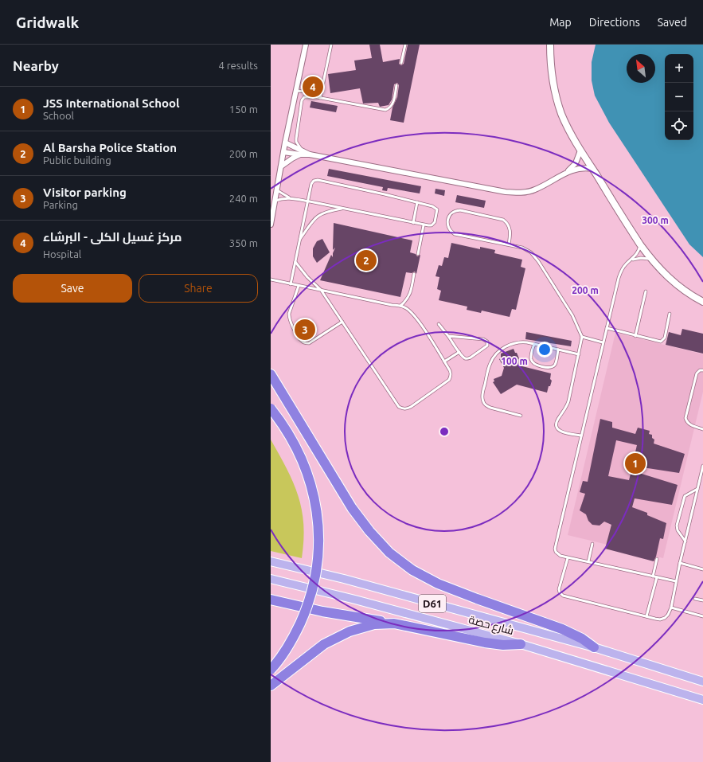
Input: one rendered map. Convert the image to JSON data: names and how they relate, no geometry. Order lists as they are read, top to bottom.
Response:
{
  "streets": {
    "main road": ["D61", "شارع حصة"]
  },
  "north": "top left",
  "page": {
    "header": "Gridwalk",
    "nav": ["Map", "Directions", "Saved"],
    "heading": ["Nearby", "4 results"],
    "map_buttons": ["+", "−"],
    "pins": [
      "4",
      "2",
      "3",
      "1"
    ],
    "list": [
      {
        "mark": "1",
        "name": "JSS International School",
        "note": "School",
        "value": "150 m"
      },
      {
        "mark": "2",
        "name": "Al Barsha Police Station",
        "note": "Public building",
        "value": "200 m"
      },
      {
        "mark": "3",
        "name": "Visitor parking",
        "note": "Parking",
        "value": "240 m"
      },
      {
        "mark": "4",
        "name": "مركز غسيل الكلى - البرشاء",
        "note": "Hospital",
        "value": "350 m"
      }
    ],
    "buttons": ["Save", "Share"]
  },
  "rings": ["300 m", "200 m", "100 m"]
}
